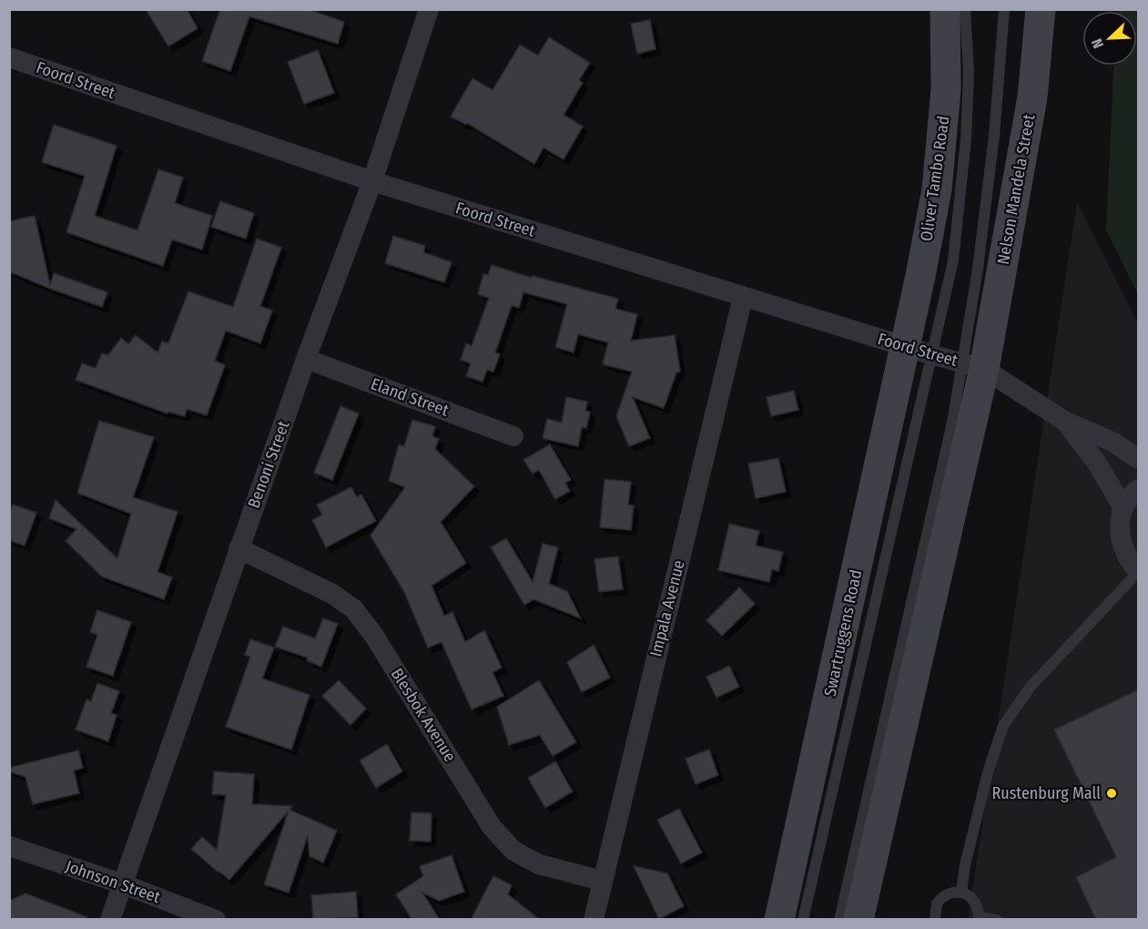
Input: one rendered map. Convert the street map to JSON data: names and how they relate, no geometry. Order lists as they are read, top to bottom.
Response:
{
  "streets": {
    "main road": ["Oliver Tambo Road", "Nelson Mandela Street", "Swartruggens Road"],
    "street": [
      "Foord Street",
      "Eland Street",
      "Benoni Street",
      "Impala Avenue",
      "Blesbok Avenue",
      "Johnson Street"
    ]
  },
  "crossings": [
    ["Foord Street", "Oliver Tambo Road"],
    ["Foord Street", "Nelson Mandela Street"],
    ["Foord Street", "Benoni Street"],
    ["Foord Street", "Impala Avenue"],
    ["Foord Street", "Swartruggens Road"],
    ["Oliver Tambo Road", "Swartruggens Road"],
    ["Eland Street", "Benoni Street"],
    ["Benoni Street", "Blesbok Avenue"],
    ["Benoni Street", "Johnson Street"],
    ["Impala Avenue", "Blesbok Avenue"]
  ],
  "places": ["Rustenburg Mall"],
  "north": "bottom left"
}
